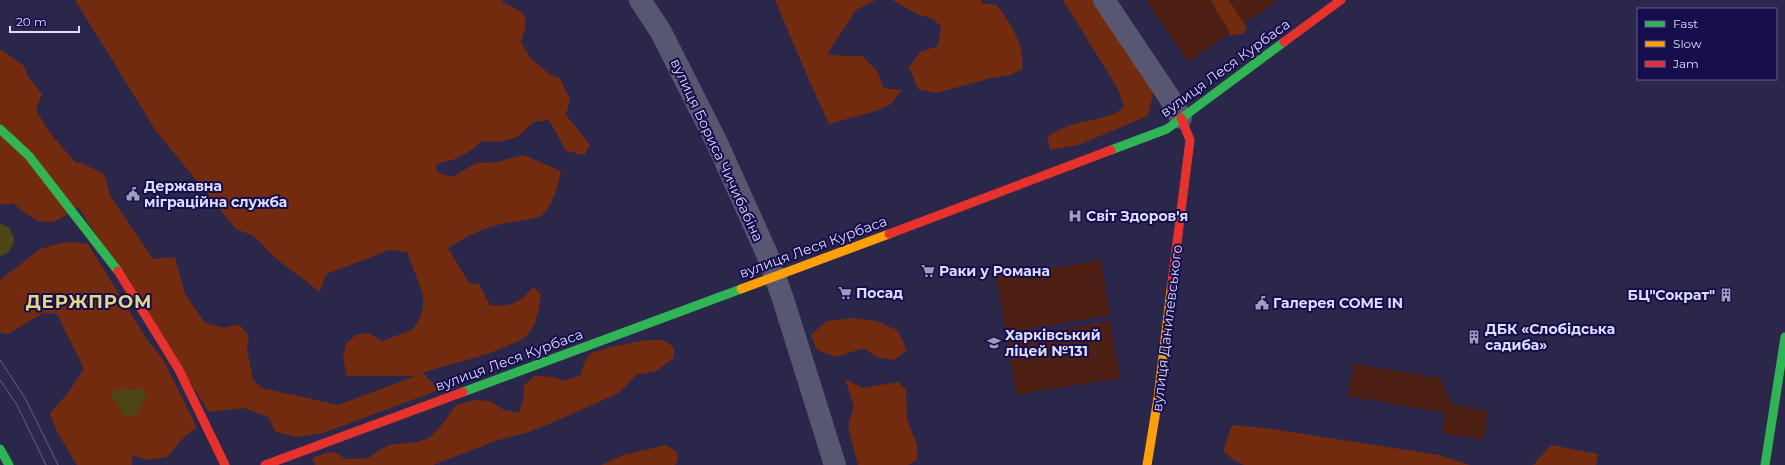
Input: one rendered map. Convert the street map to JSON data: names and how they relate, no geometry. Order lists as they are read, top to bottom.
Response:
{
  "streets": {
    "street": ["вулиця Леся Курбаса", "вулиця Бориса Чичибабіна", "вулиця Данилевського"]
  },
  "crossings": [
    ["вулиця Леся Курбаса", "вулиця Бориса Чичибабіна"],
    ["вулиця Леся Курбаса", "вулиця Данилевського"]
  ],
  "districts": ["ДЕРЖПРОМ"],
  "places": {
    "public building": ["Державна міграційна служба", "Галерея COME IN"],
    "hospital": ["Світ Здоров'я"],
    "supermarket": ["Раки у Романа", "Посад"],
    "building": ["БЦ\"Сократ\"", "ДБК «Слобідська садиба»"],
    "school or university": ["Харківський ліцей №131"]
  },
  "legend": ["Fast", "Slow", "Jam"],
  "scale_bar": "20 m"
}
